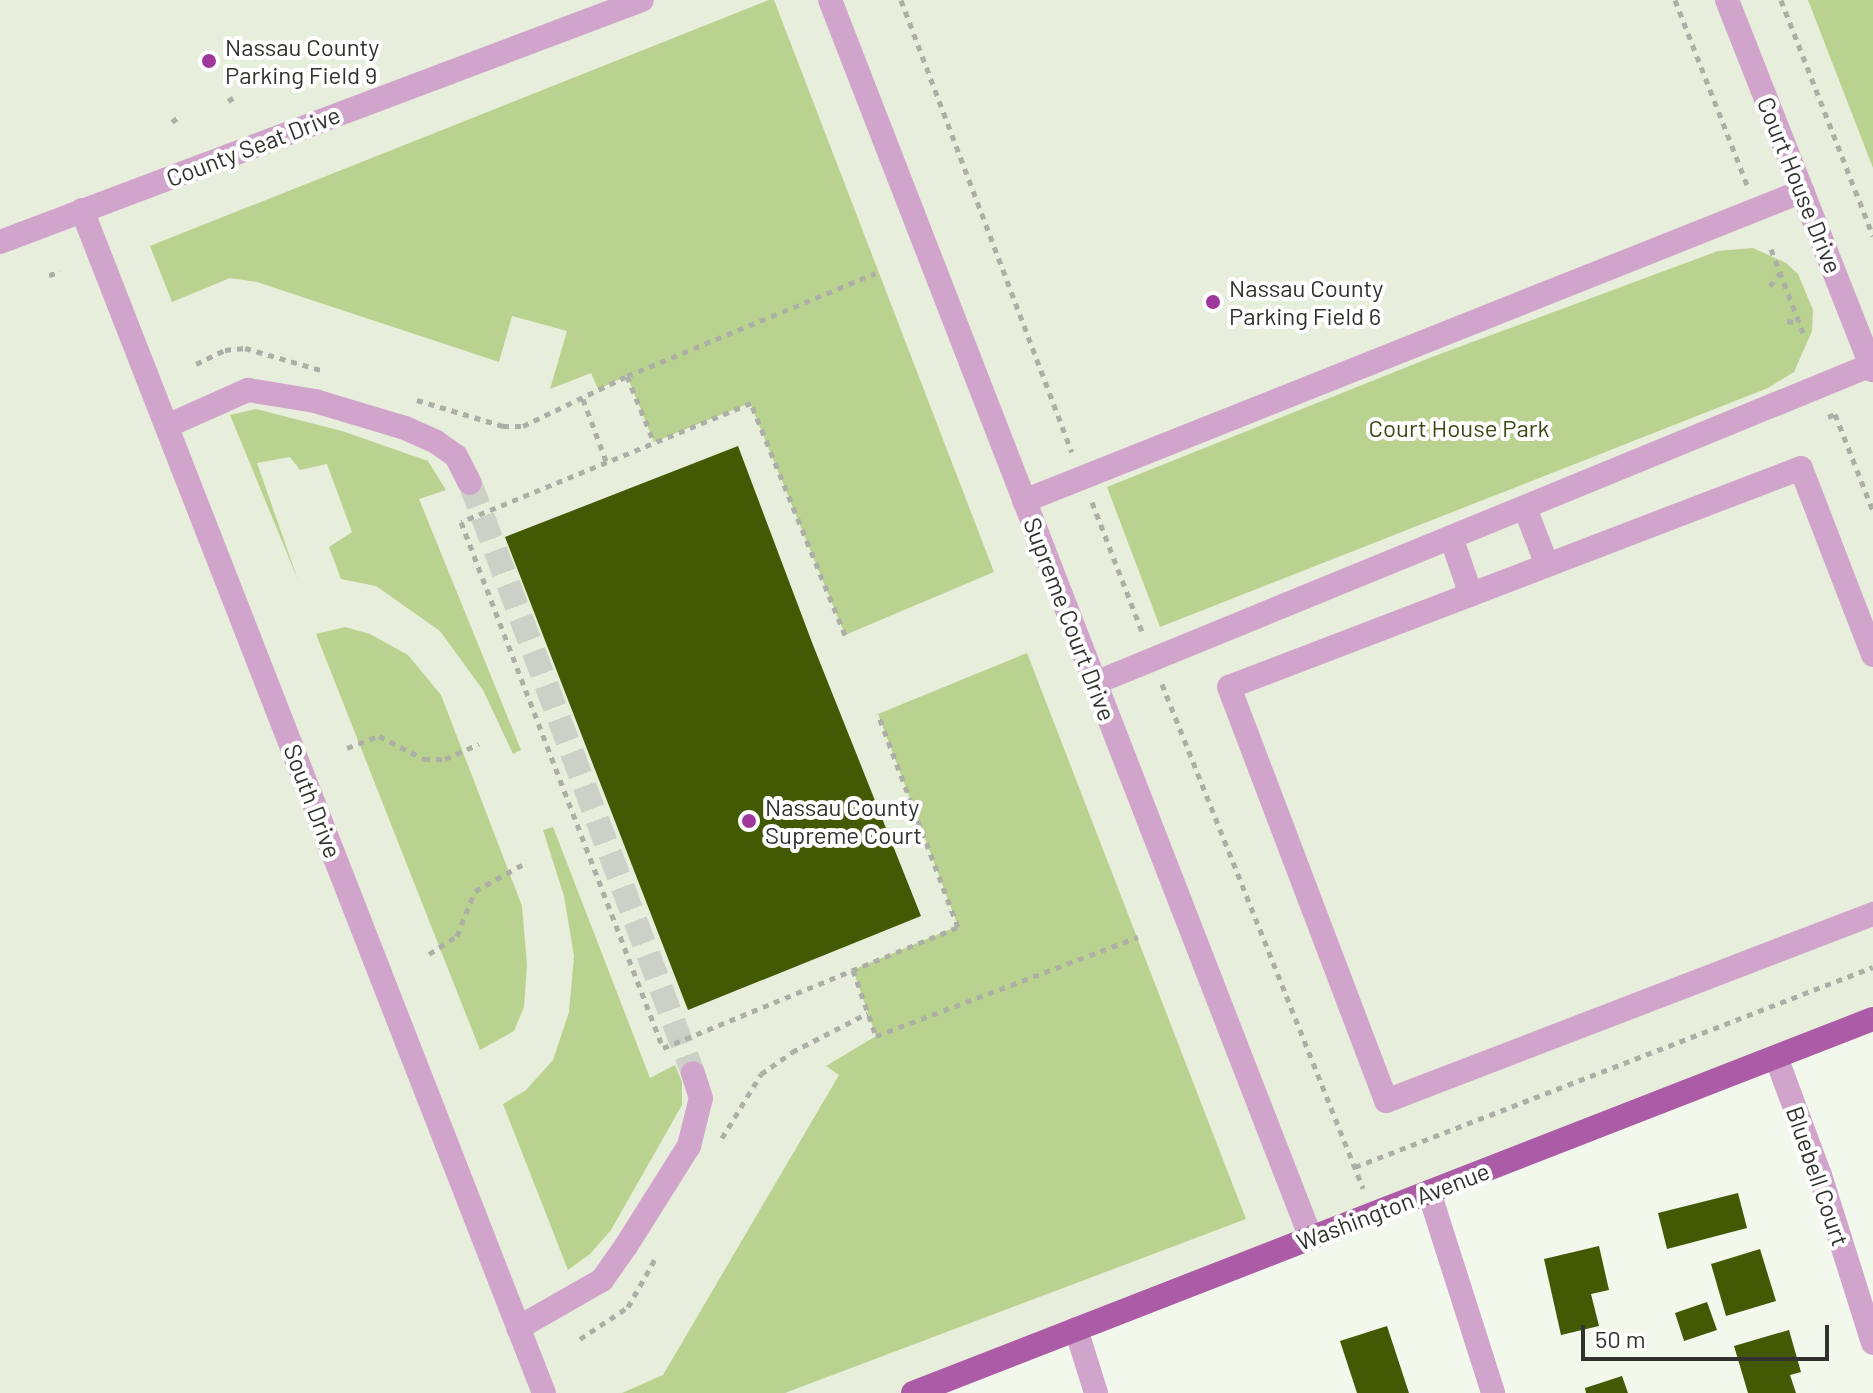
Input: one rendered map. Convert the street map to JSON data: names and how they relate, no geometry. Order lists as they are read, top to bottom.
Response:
{
  "streets": {
    "main road": ["Washington Avenue"],
    "street": [
      "County Seat Drive",
      "Court House Drive",
      "Supreme Court Drive",
      "South Drive",
      "Bluebell Court"
    ]
  },
  "crossings": [
    ["County Seat Drive", "South Drive"],
    ["Supreme Court Drive", "Washington Avenue"],
    ["Bluebell Court", "Washington Avenue"]
  ],
  "parks": ["Court House Park"],
  "places": ["Nassau County Parking Field 9", "Nassau County Parking Field 6", "Nassau County Supreme Court"],
  "scale_bar": "50 m"
}
